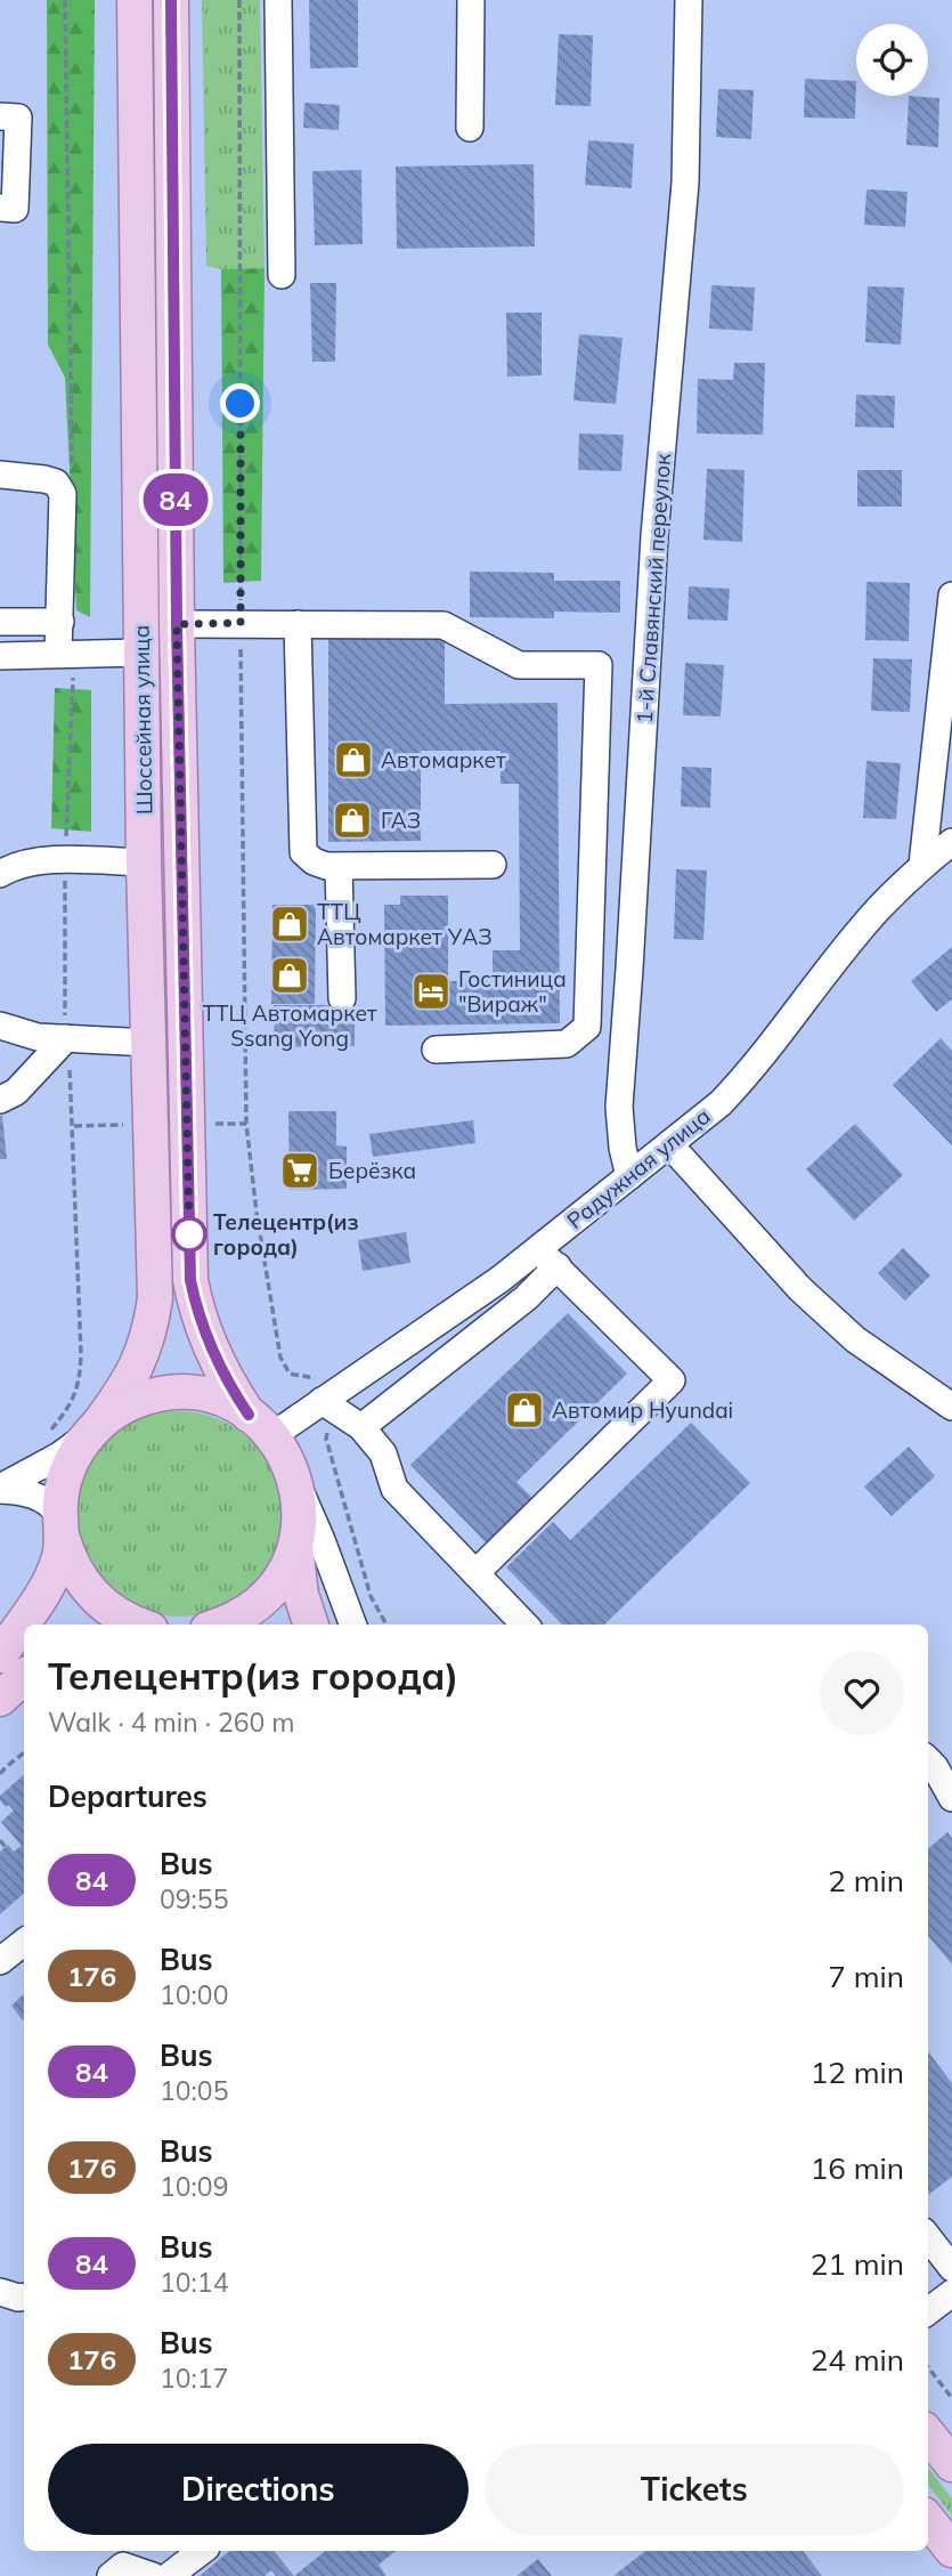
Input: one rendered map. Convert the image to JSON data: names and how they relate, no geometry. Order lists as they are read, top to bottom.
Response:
{
  "streets": {
    "main road": ["Шоссейная улица"],
    "street": ["1-й Славянский переулок", "Радужная улица"]
  },
  "crossings": [
    ["1-й Славянский переулок", "Радужная улица"],
    ["Шоссейная улица", "Радужная улица"]
  ],
  "places": {
    "shop": [
      "Автомаркет",
      "ГАЗ",
      "ТТЦ Автомаркет УАЗ",
      "ТТЦ Автомаркет Ssang Yong",
      "Автомир Hyundai"
    ],
    "hotel": ["Гостиница \"Вираж\""],
    "supermarket": ["Берёзка"],
    "other": ["Телецентр(из города)"]
  },
  "lines": ["bus line 84"],
  "page": {
    "on_map": "84",
    "heading": [
      ["Телецентр(из города)", "Walk · 4 min · 260 m"],
      "Departures"
    ],
    "list": [
      {
        "mark": "84",
        "name": "Bus",
        "note": "09:55",
        "value": "2 min"
      },
      {
        "mark": "176",
        "name": "Bus",
        "note": "10:00",
        "value": "7 min"
      },
      {
        "mark": "84",
        "name": "Bus",
        "note": "10:05",
        "value": "12 min"
      },
      {
        "mark": "176",
        "name": "Bus",
        "note": "10:09",
        "value": "16 min"
      },
      {
        "mark": "84",
        "name": "Bus",
        "note": "10:14",
        "value": "21 min"
      },
      {
        "mark": "176",
        "name": "Bus",
        "note": "10:17",
        "value": "24 min"
      }
    ],
    "buttons": ["Directions", "Tickets"]
  }
}
